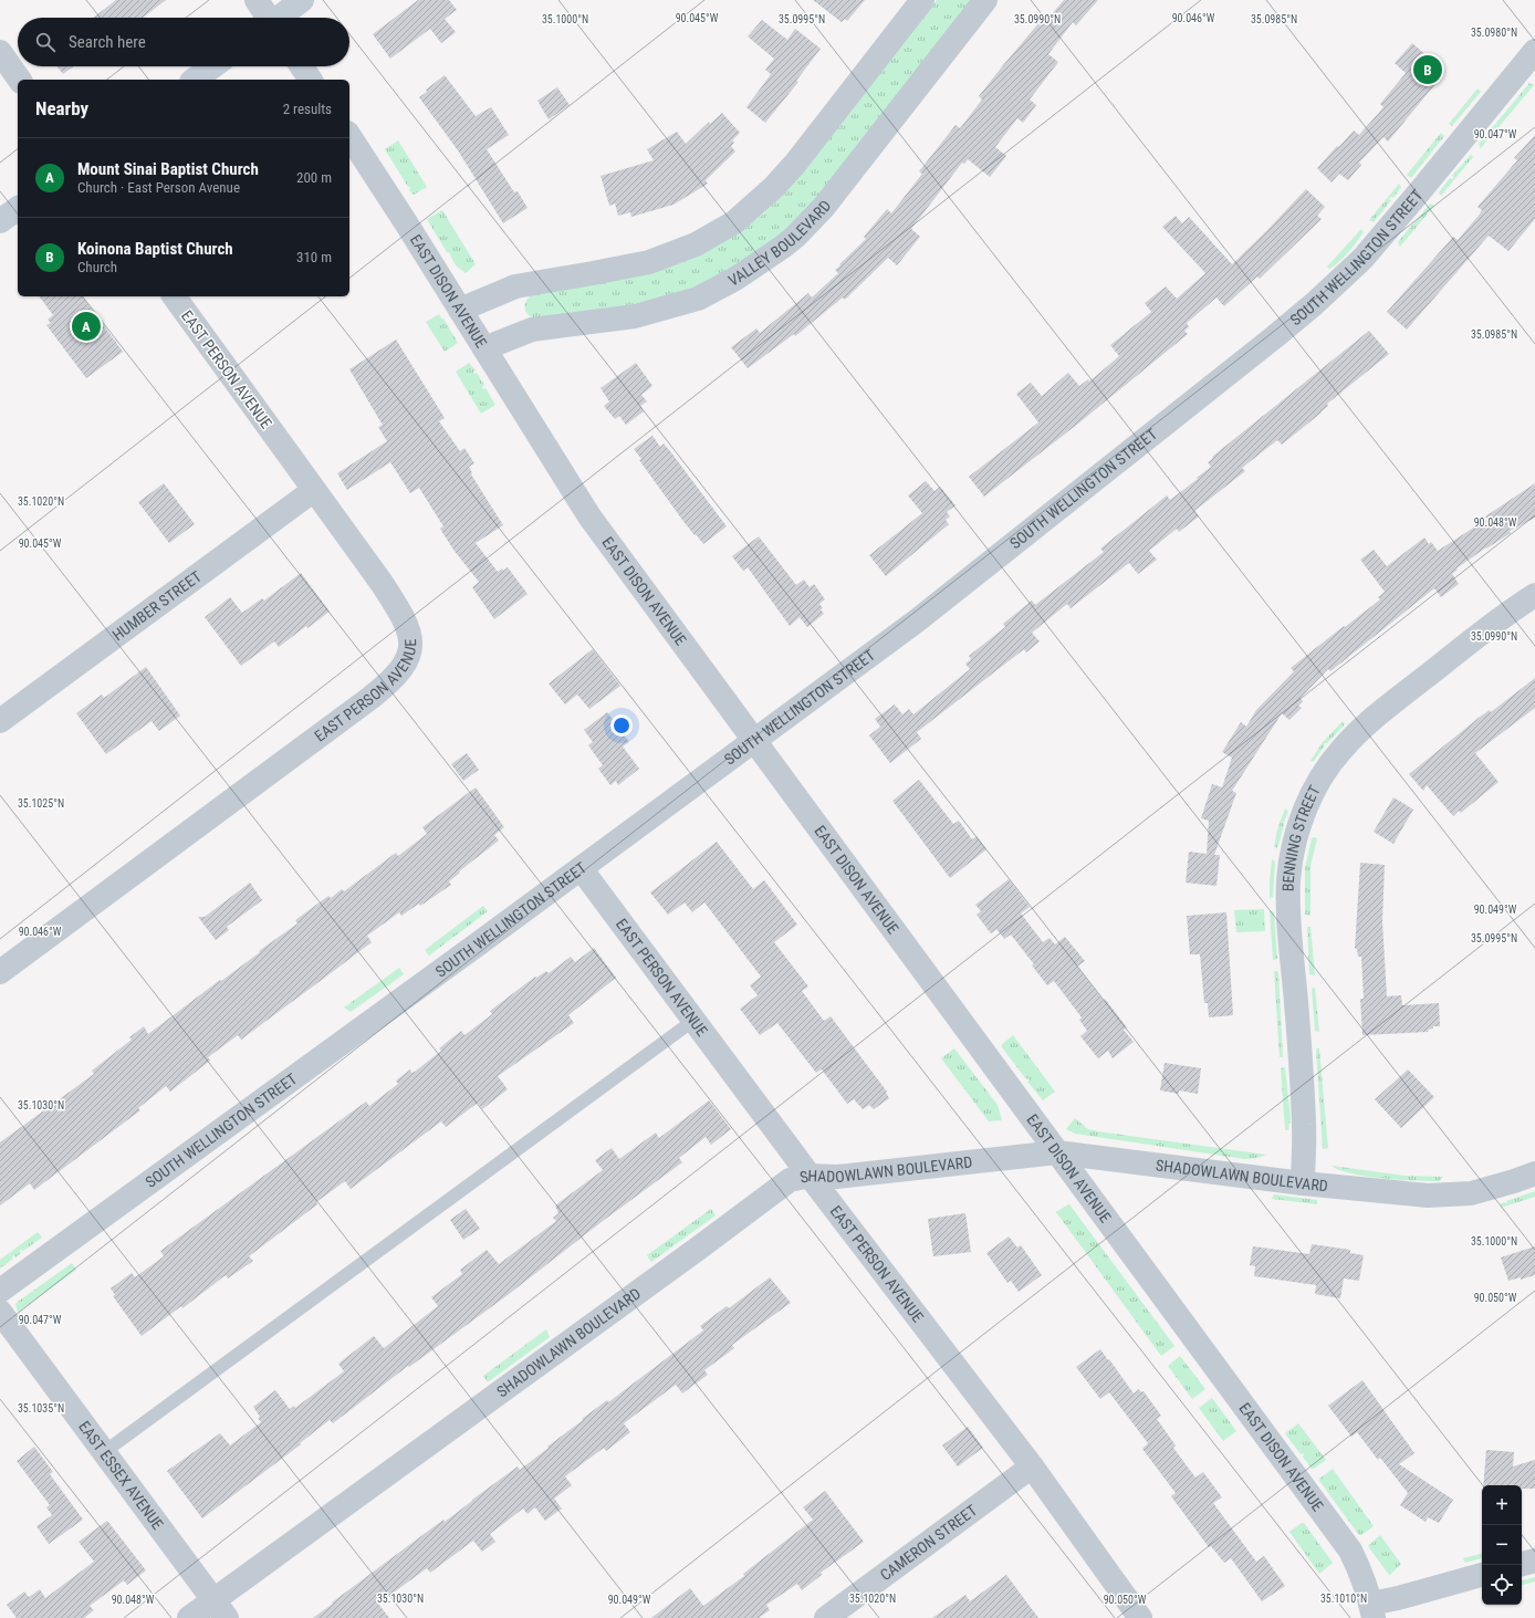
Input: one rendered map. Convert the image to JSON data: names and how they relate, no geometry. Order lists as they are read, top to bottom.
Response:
{
  "streets": {
    "street": [
      "VALLEY BOULEVARD",
      "SOUTH WELLINGTON STREET",
      "EAST DISON AVENUE",
      "EAST PERSON AVENUE",
      "HUMBER STREET",
      "BENNING STREET",
      "SHADOWLAWN BOULEVARD",
      "EAST ESSEX AVENUE",
      "CAMERON STREET"
    ]
  },
  "crossings": [
    ["VALLEY BOULEVARD", "EAST DISON AVENUE"],
    ["SOUTH WELLINGTON STREET", "EAST DISON AVENUE"],
    ["SOUTH WELLINGTON STREET", "EAST PERSON AVENUE"],
    ["EAST DISON AVENUE", "SHADOWLAWN BOULEVARD"],
    ["EAST PERSON AVENUE", "HUMBER STREET"],
    ["EAST PERSON AVENUE", "SHADOWLAWN BOULEVARD"],
    ["EAST PERSON AVENUE", "CAMERON STREET"],
    ["BENNING STREET", "SHADOWLAWN BOULEVARD"],
    ["SHADOWLAWN BOULEVARD", "EAST ESSEX AVENUE"]
  ],
  "page": {
    "search": "Search here",
    "pins": ["B", "A"],
    "heading": ["Nearby", "2 results"],
    "list": [
      {
        "mark": "A",
        "name": "Mount Sinai Baptist Church",
        "note": "Church · East Person Avenue",
        "value": "200 m"
      },
      {
        "mark": "B",
        "name": "Koinona Baptist Church",
        "note": "Church",
        "value": "310 m"
      }
    ],
    "map_buttons": ["+", "−"]
  },
  "coordinates": [
    "90.045°W",
    "90.046°W",
    "35.1000°N",
    "35.0995°N",
    "35.0990°N",
    "35.0985°N",
    "35.0980°N",
    "90.047°W",
    "35.1020°N",
    "90.048°W",
    "35.1025°N",
    "90.049°W",
    "35.1030°N",
    "90.050°W",
    "35.1035°N",
    "35.1010°N"
  ]
}
